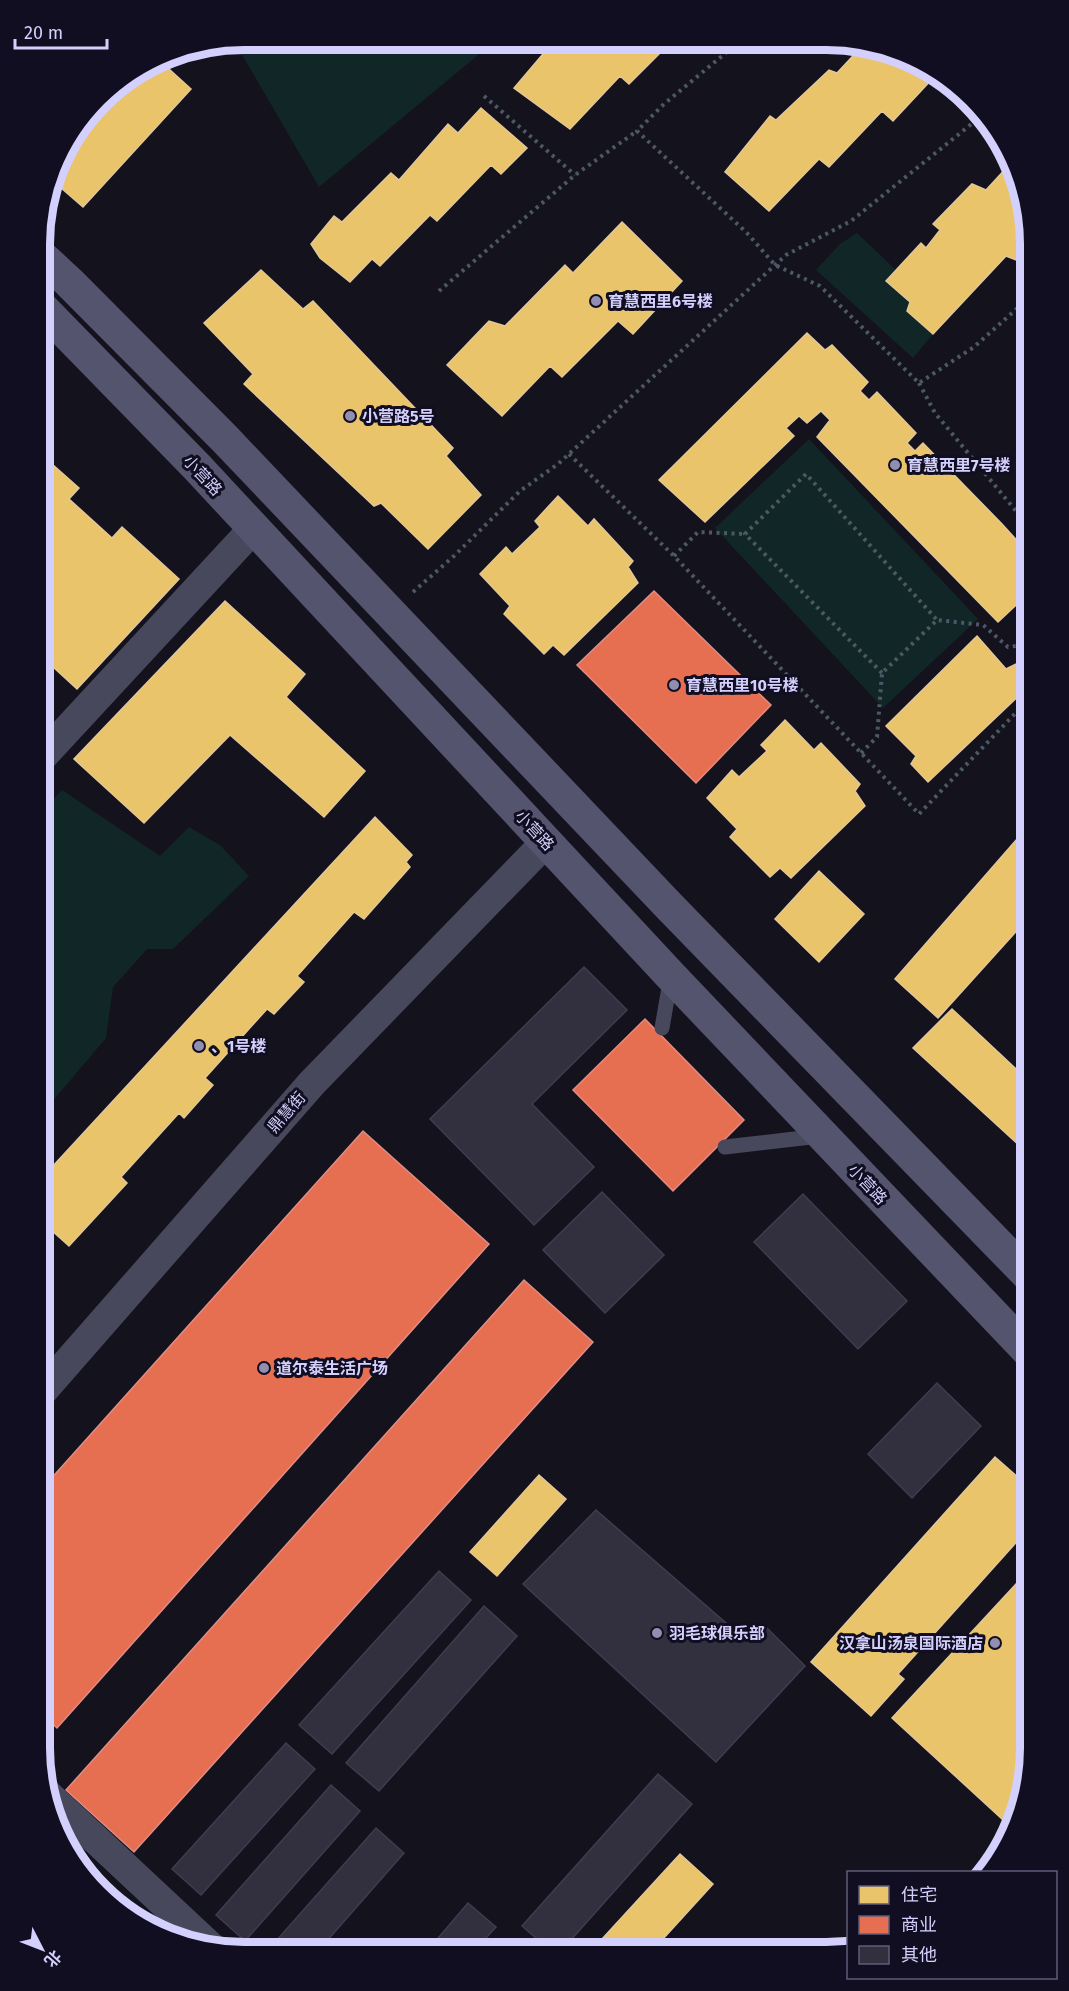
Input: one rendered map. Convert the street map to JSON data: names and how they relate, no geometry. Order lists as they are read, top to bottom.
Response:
{
  "streets": {
    "street": ["小营路", "鼎慧街"]
  },
  "crossings": [
    ["小营路", "鼎慧街"]
  ],
  "places": [
    "育慧西里6号楼",
    "小营路5号",
    "育慧西里7号楼",
    "育慧西里10号楼",
    "、1号楼",
    "道尔泰生活广场",
    "羽毛球俱乐部",
    "汉拿山汤泉国际酒店"
  ],
  "legend": ["住宅", "商业", "其他"],
  "scale_bar": "20 m",
  "north": "bottom right"
}
